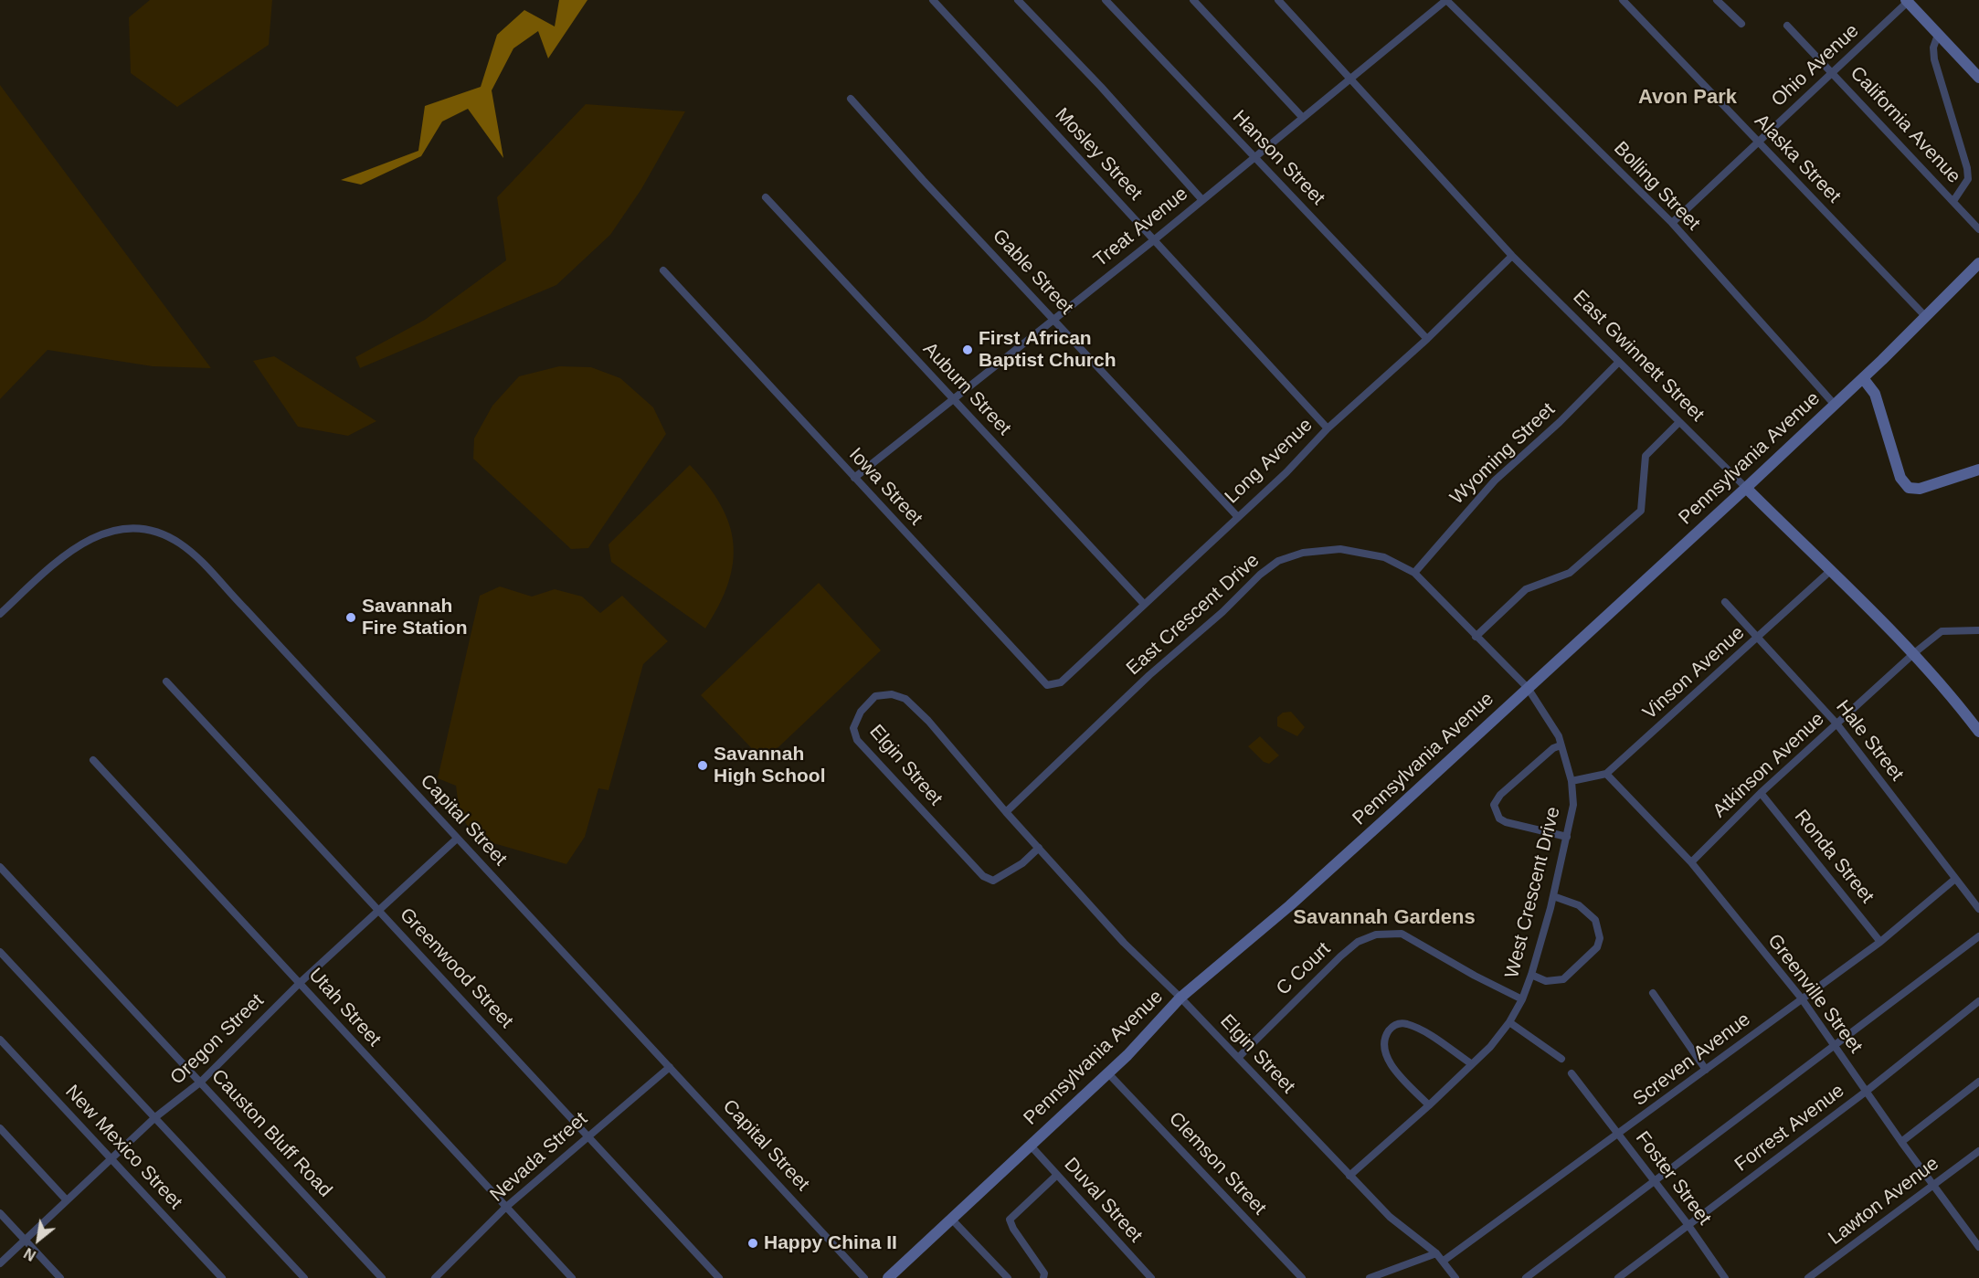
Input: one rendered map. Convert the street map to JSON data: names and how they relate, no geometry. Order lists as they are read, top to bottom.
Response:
{
  "streets": {
    "main road": ["East Gwinnett Street", "Pennsylvania Avenue"],
    "street": [
      "Ohio Avenue",
      "California Avenue",
      "Mosley Street",
      "Hanson Street",
      "Alaska Street",
      "Bolling Street",
      "Treat Avenue",
      "Gable Street",
      "Auburn Street",
      "Wyoming Street",
      "Long Avenue",
      "Iowa Street",
      "East Crescent Drive",
      "Vinson Avenue",
      "Hale Street",
      "Elgin Street",
      "Atkinson Avenue",
      "Capital Street",
      "Ronda Street",
      "West Crescent Drive",
      "Greenwood Street",
      "C Court",
      "Greenville Street",
      "Utah Street",
      "Oregon Street",
      "Screven Avenue",
      "Forrest Avenue",
      "Causton Bluff Road",
      "New Mexico Street",
      "Nevada Street",
      "Clemson Street",
      "Foster Street",
      "Duval Street",
      "Lawton Avenue"
    ]
  },
  "crossings": [
    ["Ohio Avenue", "California Avenue"],
    ["Ohio Avenue", "Alaska Street"],
    ["Ohio Avenue", "Bolling Street"],
    ["Mosley Street", "Treat Avenue"],
    ["Mosley Street", "Long Avenue"],
    ["Hanson Street", "Treat Avenue"],
    ["Hanson Street", "Long Avenue"],
    ["Alaska Street", "Pennsylvania Avenue"],
    ["Bolling Street", "Treat Avenue"],
    ["Bolling Street", "Pennsylvania Avenue"],
    ["Treat Avenue", "Gable Street"],
    ["Treat Avenue", "East Gwinnett Street"],
    ["Treat Avenue", "Auburn Street"],
    ["Treat Avenue", "Iowa Street"],
    ["Gable Street", "Long Avenue"],
    ["East Gwinnett Street", "Wyoming Street"],
    ["East Gwinnett Street", "Pennsylvania Avenue"],
    ["East Gwinnett Street", "Long Avenue"],
    ["East Gwinnett Street", "Vinson Avenue"],
    ["East Gwinnett Street", "Atkinson Avenue"],
    ["Auburn Street", "Long Avenue"],
    ["Wyoming Street", "East Crescent Drive"],
    ["Pennsylvania Avenue", "East Crescent Drive"],
    ["Pennsylvania Avenue", "Elgin Street"],
    ["Pennsylvania Avenue", "West Crescent Drive"],
    ["Pennsylvania Avenue", "Clemson Street"],
    ["Pennsylvania Avenue", "Duval Street"],
    ["Long Avenue", "Iowa Street"],
    ["East Crescent Drive", "Elgin Street"],
    ["East Crescent Drive", "West Crescent Drive"],
    ["Vinson Avenue", "Hale Street"],
    ["Vinson Avenue", "West Crescent Drive"],
    ["Vinson Avenue", "Greenville Street"],
    ["Hale Street", "Atkinson Avenue"],
    ["Hale Street", "Screven Avenue"],
    ["Elgin Street", "West Crescent Drive"],
    ["Elgin Street", "C Court"],
    ["Elgin Street", "Screven Avenue"],
    ["Atkinson Avenue", "Ronda Street"],
    ["Atkinson Avenue", "Greenville Street"],
    ["Capital Street", "Oregon Street"],
    ["Capital Street", "Nevada Street"],
    ["Ronda Street", "Screven Avenue"],
    ["West Crescent Drive", "C Court"],
    ["Greenwood Street", "Oregon Street"],
    ["Greenwood Street", "Nevada Street"],
    ["Greenville Street", "Screven Avenue"],
    ["Greenville Street", "Forrest Avenue"],
    ["Greenville Street", "Lawton Avenue"],
    ["Utah Street", "Oregon Street"],
    ["Utah Street", "Nevada Street"],
    ["Oregon Street", "Causton Bluff Road"],
    ["Oregon Street", "New Mexico Street"],
    ["Screven Avenue", "Foster Street"],
    ["Forrest Avenue", "Foster Street"]
  ],
  "districts": ["Avon Park", "Savannah Gardens"],
  "places": [
    "First African Baptist Church",
    "Savannah Fire Station",
    "Savannah High School",
    "Happy China II"
  ],
  "north": "bottom left"
}
